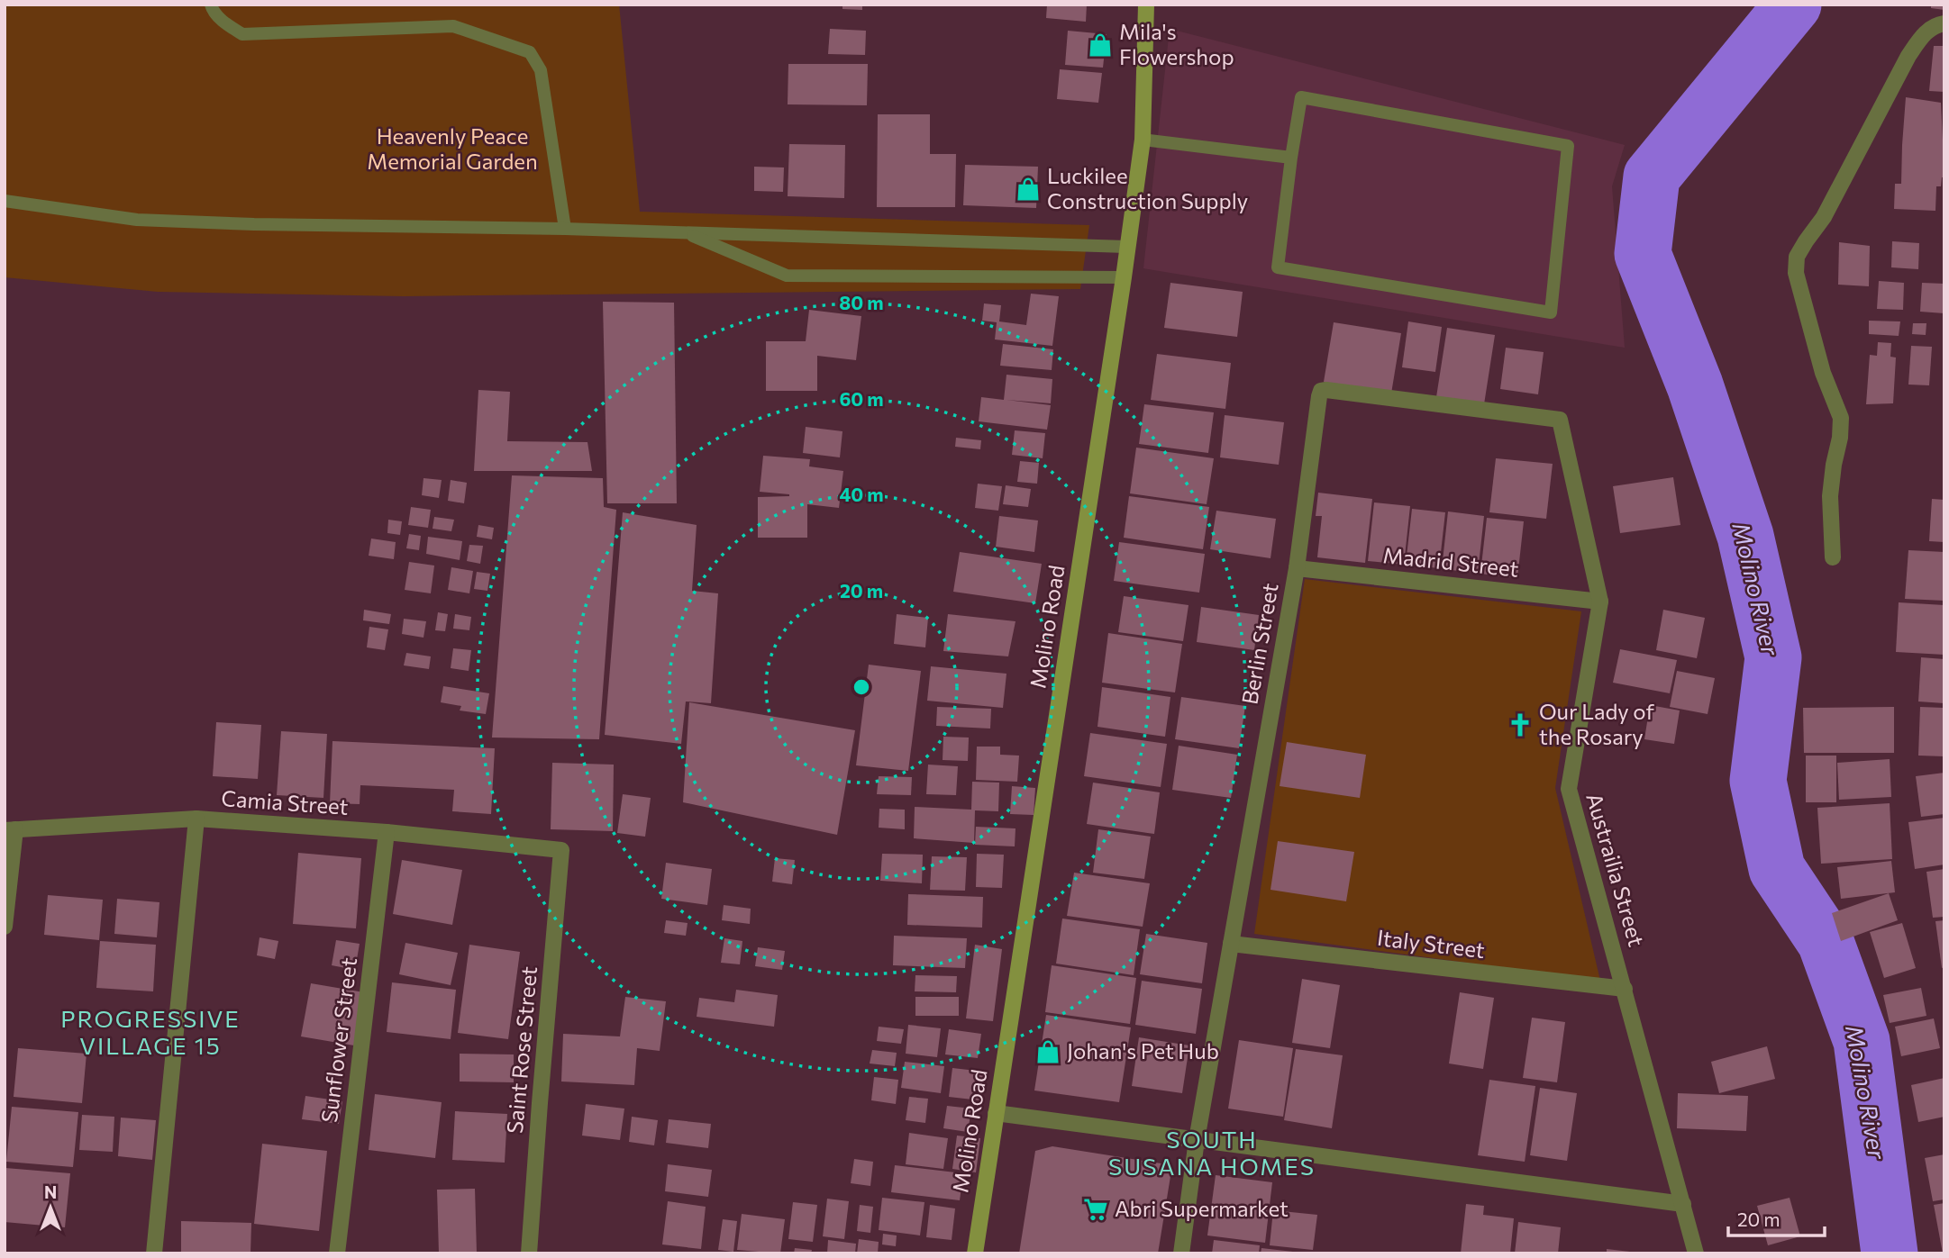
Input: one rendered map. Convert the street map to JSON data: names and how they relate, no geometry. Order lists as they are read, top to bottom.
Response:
{
  "streets": {
    "main road": ["Molino Road"],
    "street": [
      "Madrid Street",
      "Berlin Street",
      "Camia Street",
      "Austrailia Street",
      "Italy Street",
      "Sunflower Street",
      "Saint Rose Street"
    ]
  },
  "crossings": [
    ["Madrid Street", "Berlin Street"],
    ["Madrid Street", "Austrailia Street"],
    ["Berlin Street", "Austrailia Street"],
    ["Berlin Street", "Italy Street"],
    ["Camia Street", "Sunflower Street"],
    ["Camia Street", "Saint Rose Street"],
    ["Austrailia Street", "Italy Street"]
  ],
  "districts": ["PROGRESSIVE VILLAGE 15", "SOUTH SUSANA HOMES"],
  "water": ["Molino River"],
  "parks": ["Heavenly Peace Memorial Garden"],
  "places": {
    "shop": ["Mila's Flowershop", "Luckilee Construction Supply", "Johan's Pet Hub"],
    "church": ["Our Lady of the Rosary"],
    "supermarket": ["Abri Supermarket"]
  },
  "scale_bar": "20 m",
  "north": "top",
  "rings": [
    "80 m",
    "60 m",
    "40 m",
    "20 m"
  ]
}
